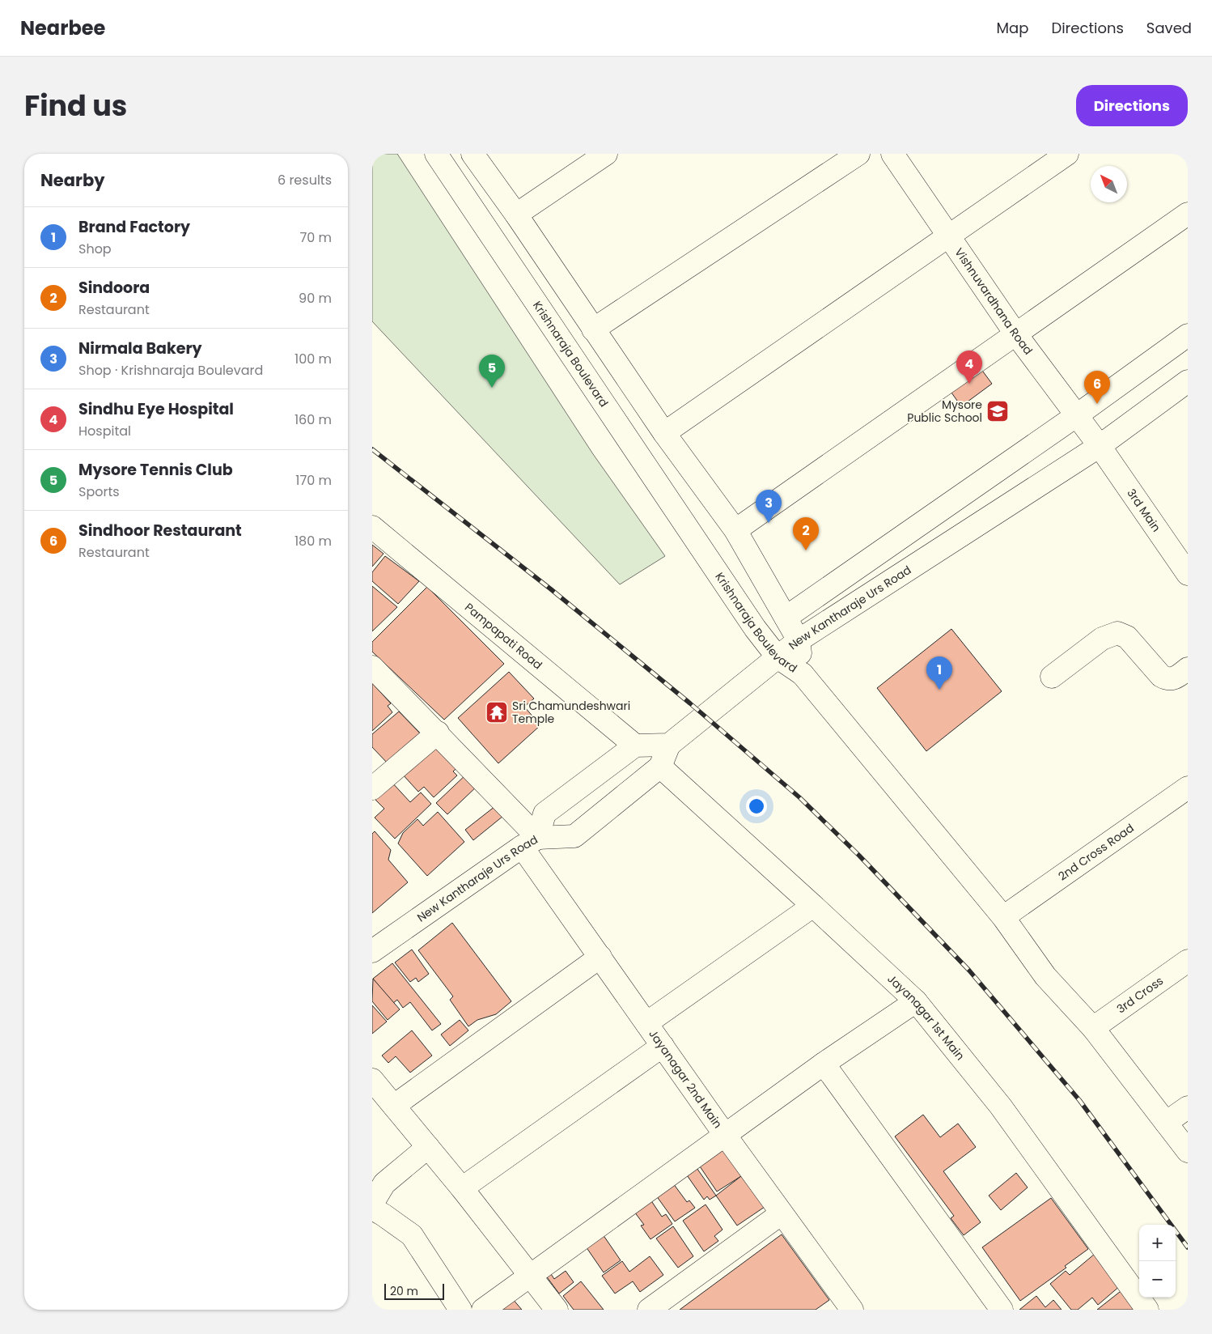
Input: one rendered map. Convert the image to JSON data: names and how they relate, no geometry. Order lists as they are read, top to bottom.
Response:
{
  "streets": {
    "street": [
      "Vishnuvardhana Road",
      "Krishnaraja Boulevard",
      "3rd Main",
      "New Kantharaje Urs Road",
      "Pampapati Road",
      "2nd Cross Road",
      "3rd Cross",
      "Jayanagar 1st Main",
      "Jayanagar 2nd Main"
    ]
  },
  "crossings": [
    ["Vishnuvardhana Road", "3rd Main"],
    ["Vishnuvardhana Road", "New Kantharaje Urs Road"],
    ["Krishnaraja Boulevard", "New Kantharaje Urs Road"],
    ["3rd Main", "New Kantharaje Urs Road"],
    ["New Kantharaje Urs Road", "Pampapati Road"],
    ["New Kantharaje Urs Road", "Jayanagar 2nd Main"]
  ],
  "places": {
    "school or university": ["Mysore Public School"],
    "temple": ["Sri Chamundeshwari Temple"]
  },
  "scale_bar": "20 m",
  "north": "top left",
  "page": {
    "header": "Nearbee",
    "nav": ["Map", "Directions", "Saved"],
    "title": "Find us",
    "buttons": "Directions",
    "heading": ["Nearby", "6 results"],
    "list": [
      {
        "mark": "1",
        "name": "Brand Factory",
        "note": "Shop",
        "value": "70 m"
      },
      {
        "mark": "2",
        "name": "Sindoora",
        "note": "Restaurant",
        "value": "90 m"
      },
      {
        "mark": "3",
        "name": "Nirmala Bakery",
        "note": "Shop · Krishnaraja Boulevard",
        "value": "100 m"
      },
      {
        "mark": "4",
        "name": "Sindhu Eye Hospital",
        "note": "Hospital",
        "value": "160 m"
      },
      {
        "mark": "5",
        "name": "Mysore Tennis Club",
        "note": "Sports",
        "value": "170 m"
      },
      {
        "mark": "6",
        "name": "Sindhoor Restaurant",
        "note": "Restaurant",
        "value": "180 m"
      }
    ],
    "pins": [
      "4",
      "5",
      "6",
      "3",
      "2",
      "1"
    ],
    "map_buttons": ["+", "−"],
    "scale": "20 m"
  }
}
